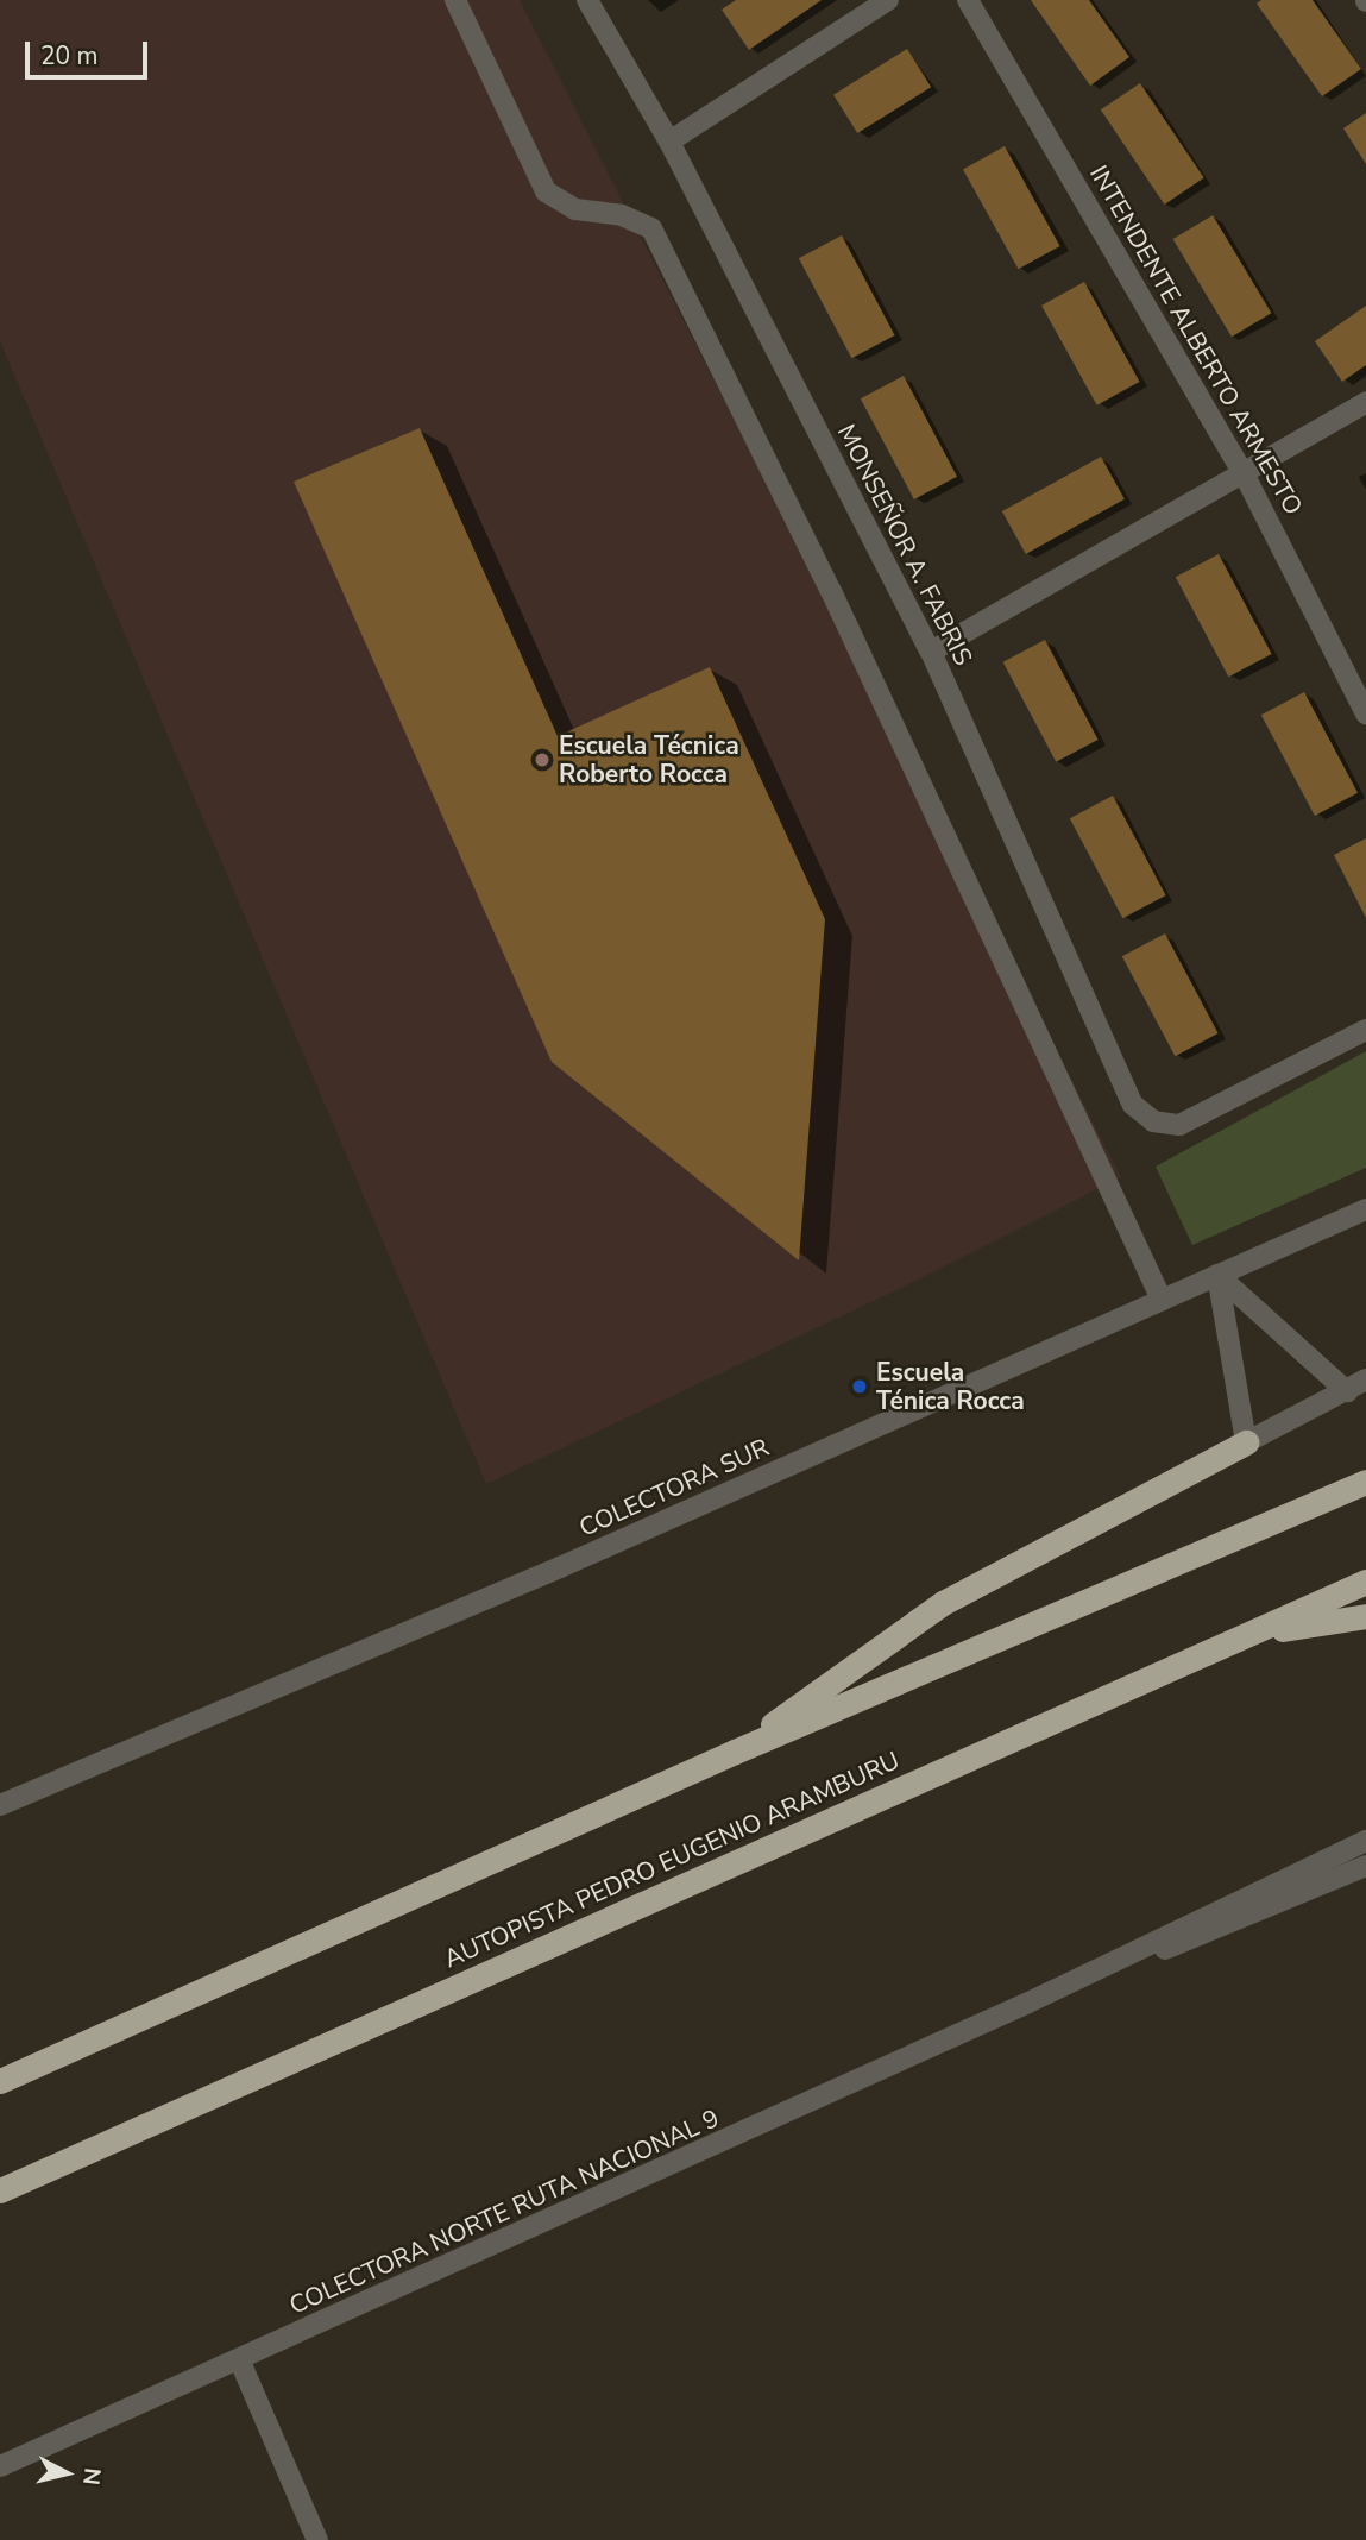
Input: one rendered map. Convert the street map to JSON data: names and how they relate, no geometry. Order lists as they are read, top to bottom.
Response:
{
  "streets": {
    "highway": ["AUTOPISTA PEDRO EUGENIO ARAMBURU"],
    "street": [
      "INTENDENTE ALBERTO ARMESTO",
      "MONSEÑOR A. FABRIS",
      "COLECTORA SUR",
      "COLECTORA NORTE RUTA NACIONAL 9"
    ]
  },
  "places": ["Escuela Técnica Roberto Rocca", "Escuela Ténica Rocca"],
  "scale_bar": "20 m",
  "north": "right"
}
